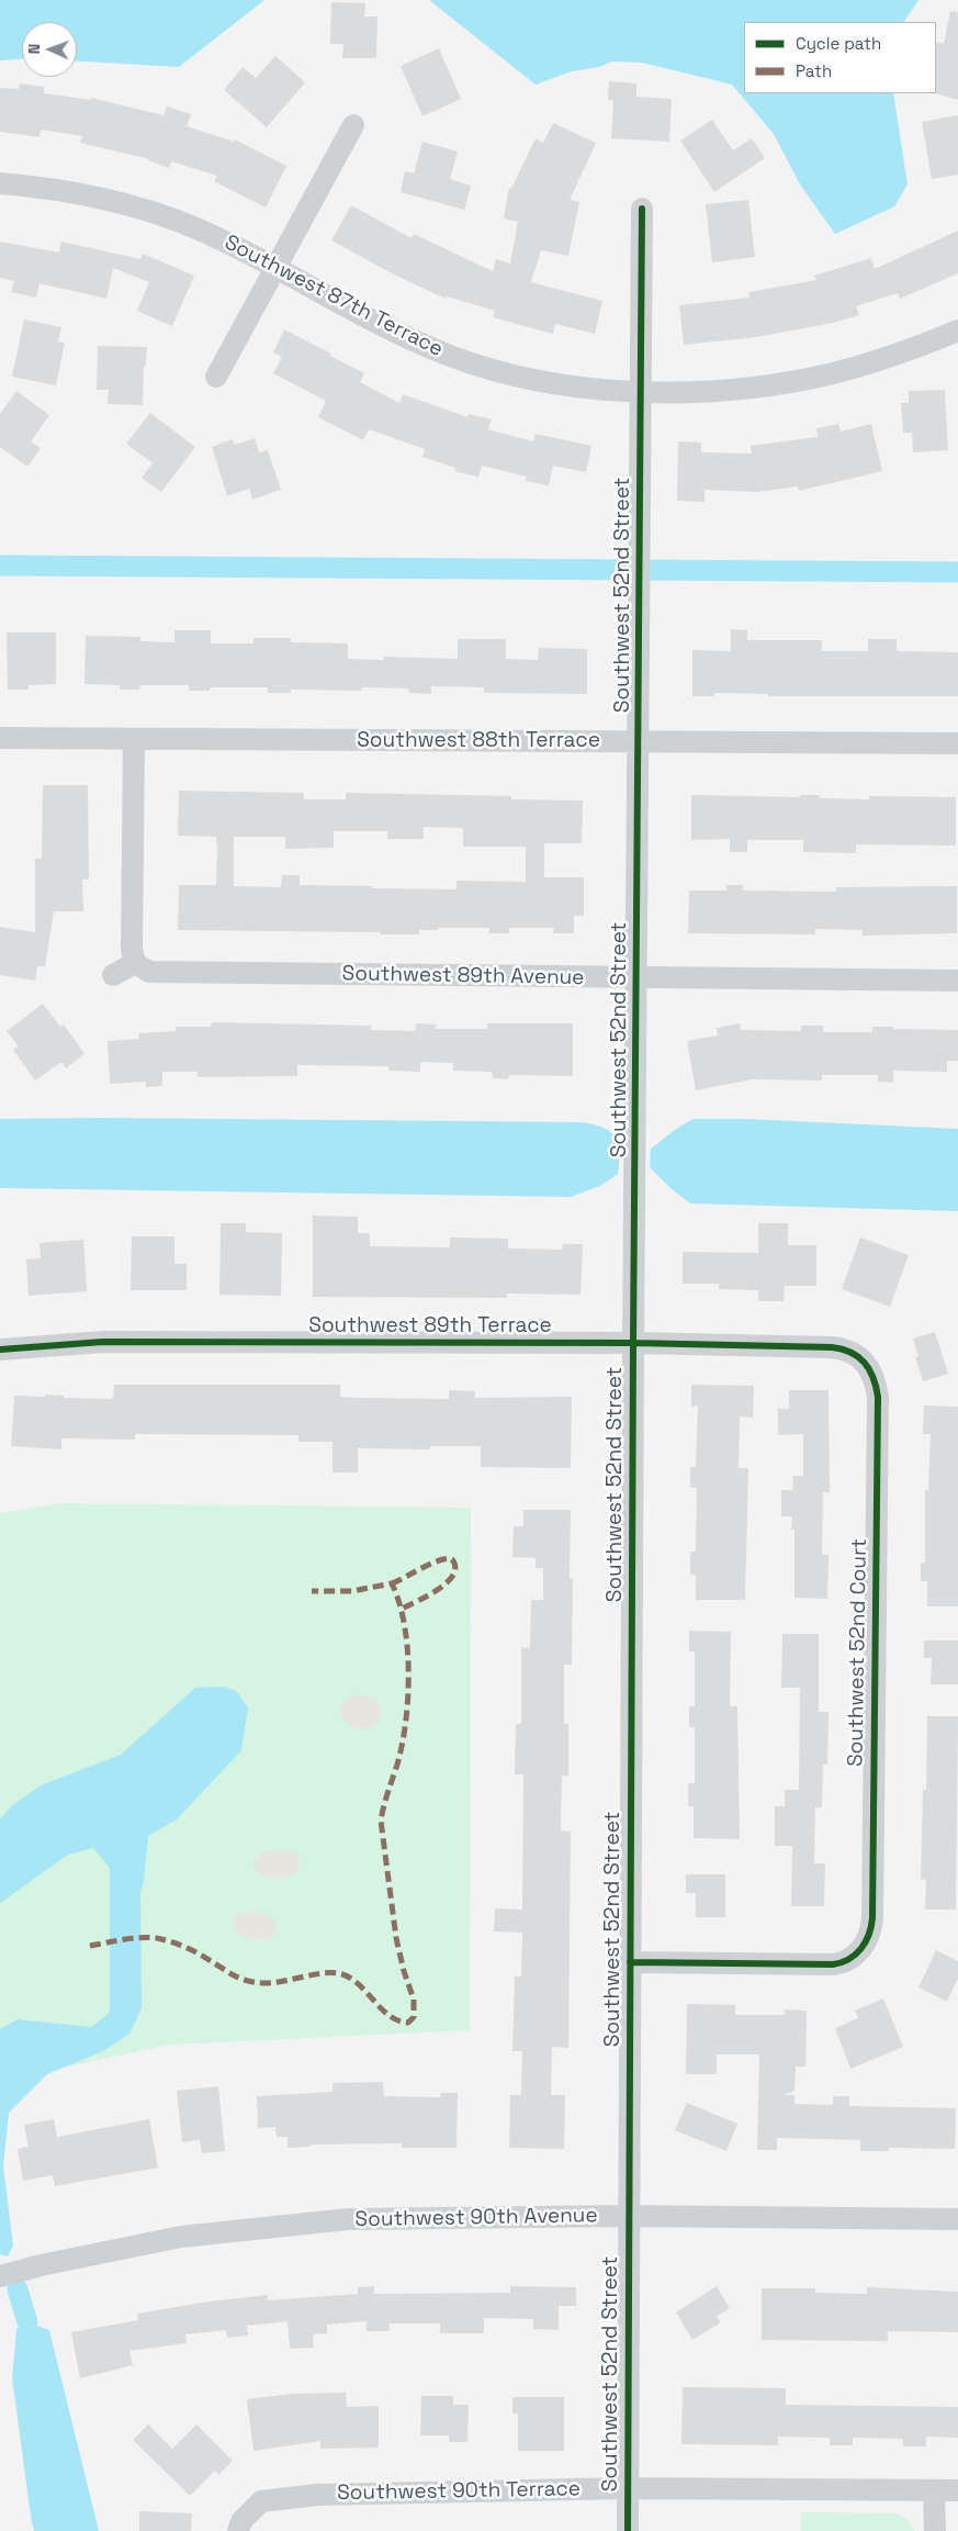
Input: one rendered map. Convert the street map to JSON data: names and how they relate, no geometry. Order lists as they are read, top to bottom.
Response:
{
  "streets": {
    "street": [
      "Southwest 87th Terrace",
      "Southwest 52nd Street",
      "Southwest 88th Terrace",
      "Southwest 89th Avenue",
      "Southwest 89th Terrace",
      "Southwest 52nd Court",
      "Southwest 90th Avenue",
      "Southwest 90th Terrace"
    ]
  },
  "crossings": [
    ["Southwest 87th Terrace", "Southwest 52nd Street"],
    ["Southwest 52nd Street", "Southwest 88th Terrace"],
    ["Southwest 52nd Street", "Southwest 89th Avenue"],
    ["Southwest 52nd Street", "Southwest 89th Terrace"],
    ["Southwest 52nd Street", "Southwest 52nd Court"],
    ["Southwest 52nd Street", "Southwest 90th Avenue"],
    ["Southwest 52nd Street", "Southwest 90th Terrace"],
    ["Southwest 89th Terrace", "Southwest 52nd Court"]
  ],
  "legend": ["Cycle path", "Path"],
  "north": "left"
}
